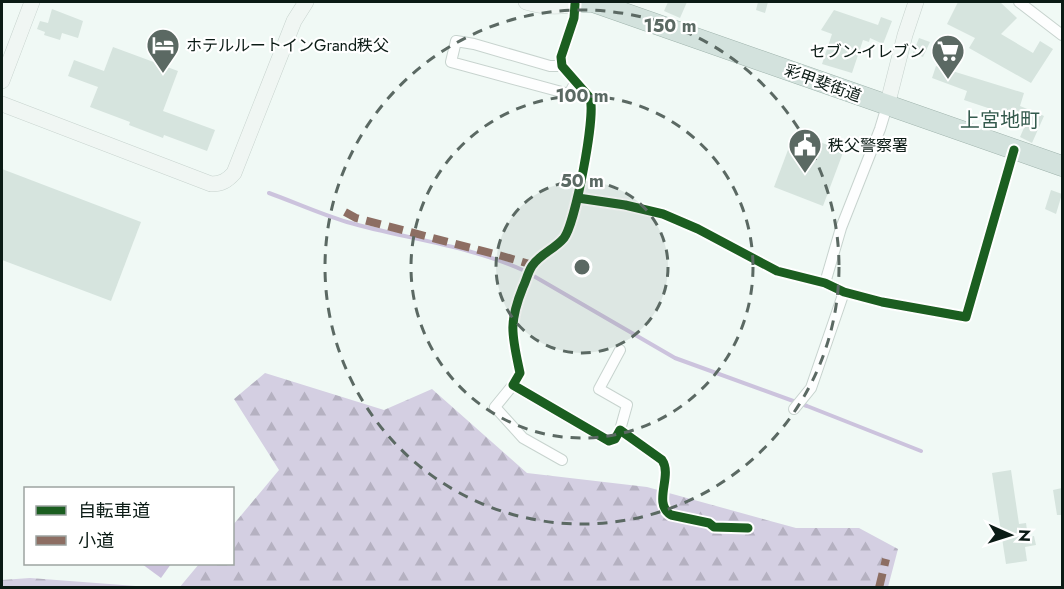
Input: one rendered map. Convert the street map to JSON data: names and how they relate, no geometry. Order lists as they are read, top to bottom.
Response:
{
  "streets": {
    "highway": ["彩甲斐街道"]
  },
  "districts": ["上宮地町"],
  "places": {
    "hotel": ["ホテルルートインGrand秩父"],
    "supermarket": ["セブン-イレブン"],
    "public building": ["秩父警察署"]
  },
  "legend": ["自転車道", "小道"],
  "north": "right",
  "rings": ["150 m", "100 m", "50 m"]
}
